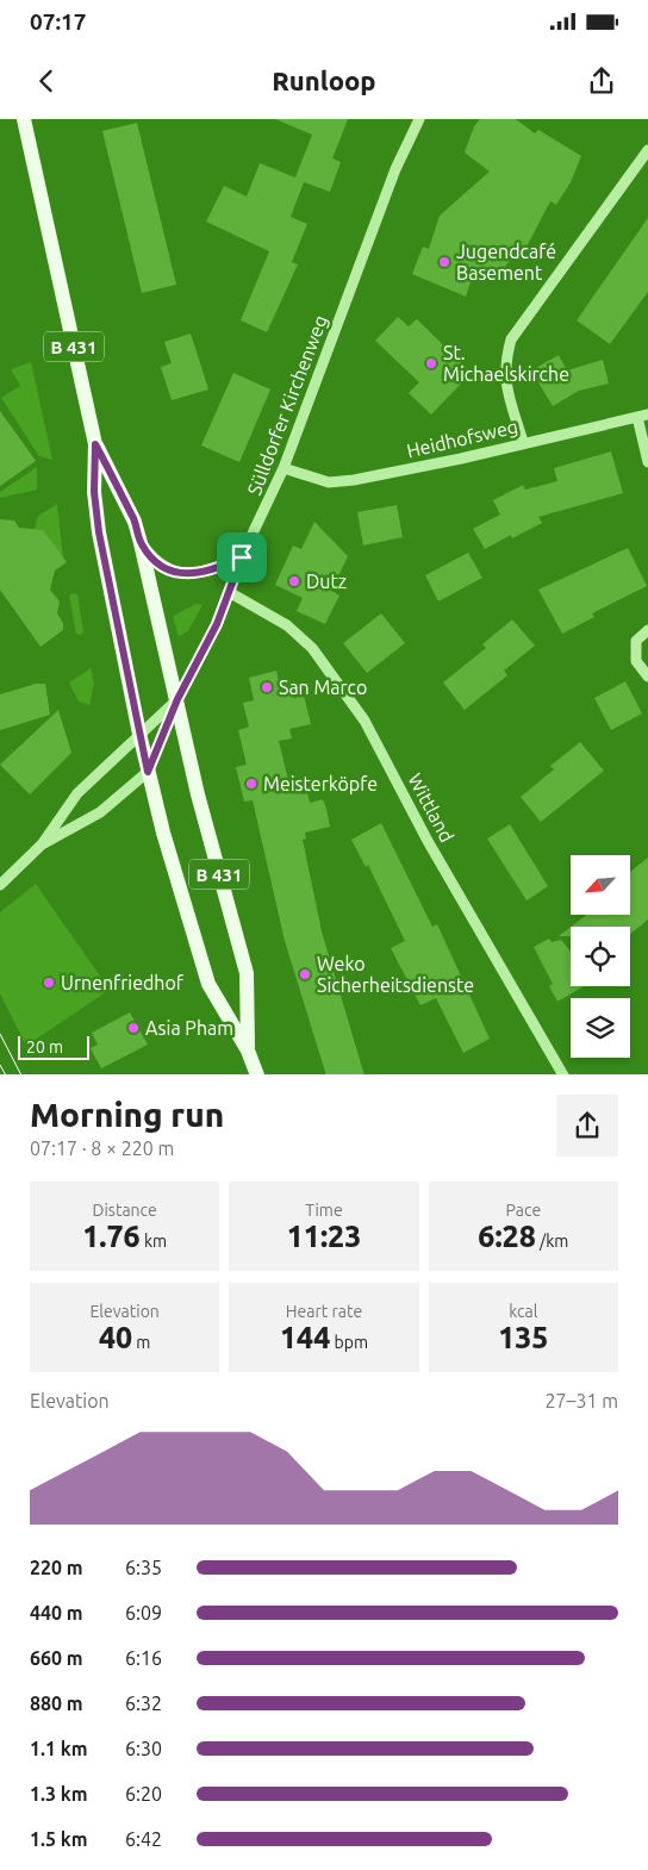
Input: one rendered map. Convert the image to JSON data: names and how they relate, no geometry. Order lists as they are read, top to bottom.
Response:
{
  "streets": {
    "main road": ["B 431"],
    "street": ["Sülldorfer Kirchenweg", "Heidhofsweg", "Wittland"]
  },
  "crossings": [
    ["B 431", "Sülldorfer Kirchenweg"],
    ["Sülldorfer Kirchenweg", "Heidhofsweg"],
    ["Sülldorfer Kirchenweg", "Wittland"]
  ],
  "places": [
    "Jugendcafé Basement",
    "St. Michaelskirche",
    "Dutz",
    "San Marco",
    "Meisterköpfe",
    "Weko Sicherheitsdienste",
    "Urnenfriedhof",
    "Asia Pham"
  ],
  "scale_bar": "20 m",
  "north": "bottom left",
  "page": {
    "status": "07:17",
    "header": "Runloop",
    "scale": "20 m",
    "heading": ["Morning run", "07:17 · 8 × 220 m"],
    "stats": [
      ["Distance", "1.76 km"],
      ["Time", "11:23"],
      ["Pace", "6:28 /km"],
      ["Elevation", "40 m"],
      ["Heart rate", "144 bpm"],
      ["kcal", "135"]
    ],
    "chart": ["Elevation", "27–31 m"],
    "list": [
      {
        "name": "220 m",
        "note": "6:35"
      },
      {
        "name": "440 m",
        "note": "6:09"
      },
      {
        "name": "660 m",
        "note": "6:16"
      },
      {
        "name": "880 m",
        "note": "6:32"
      },
      {
        "name": "1.1 km",
        "note": "6:30"
      },
      {
        "name": "1.3 km",
        "note": "6:20"
      },
      {
        "name": "1.5 km",
        "note": "6:42"
      }
    ]
  }
}
